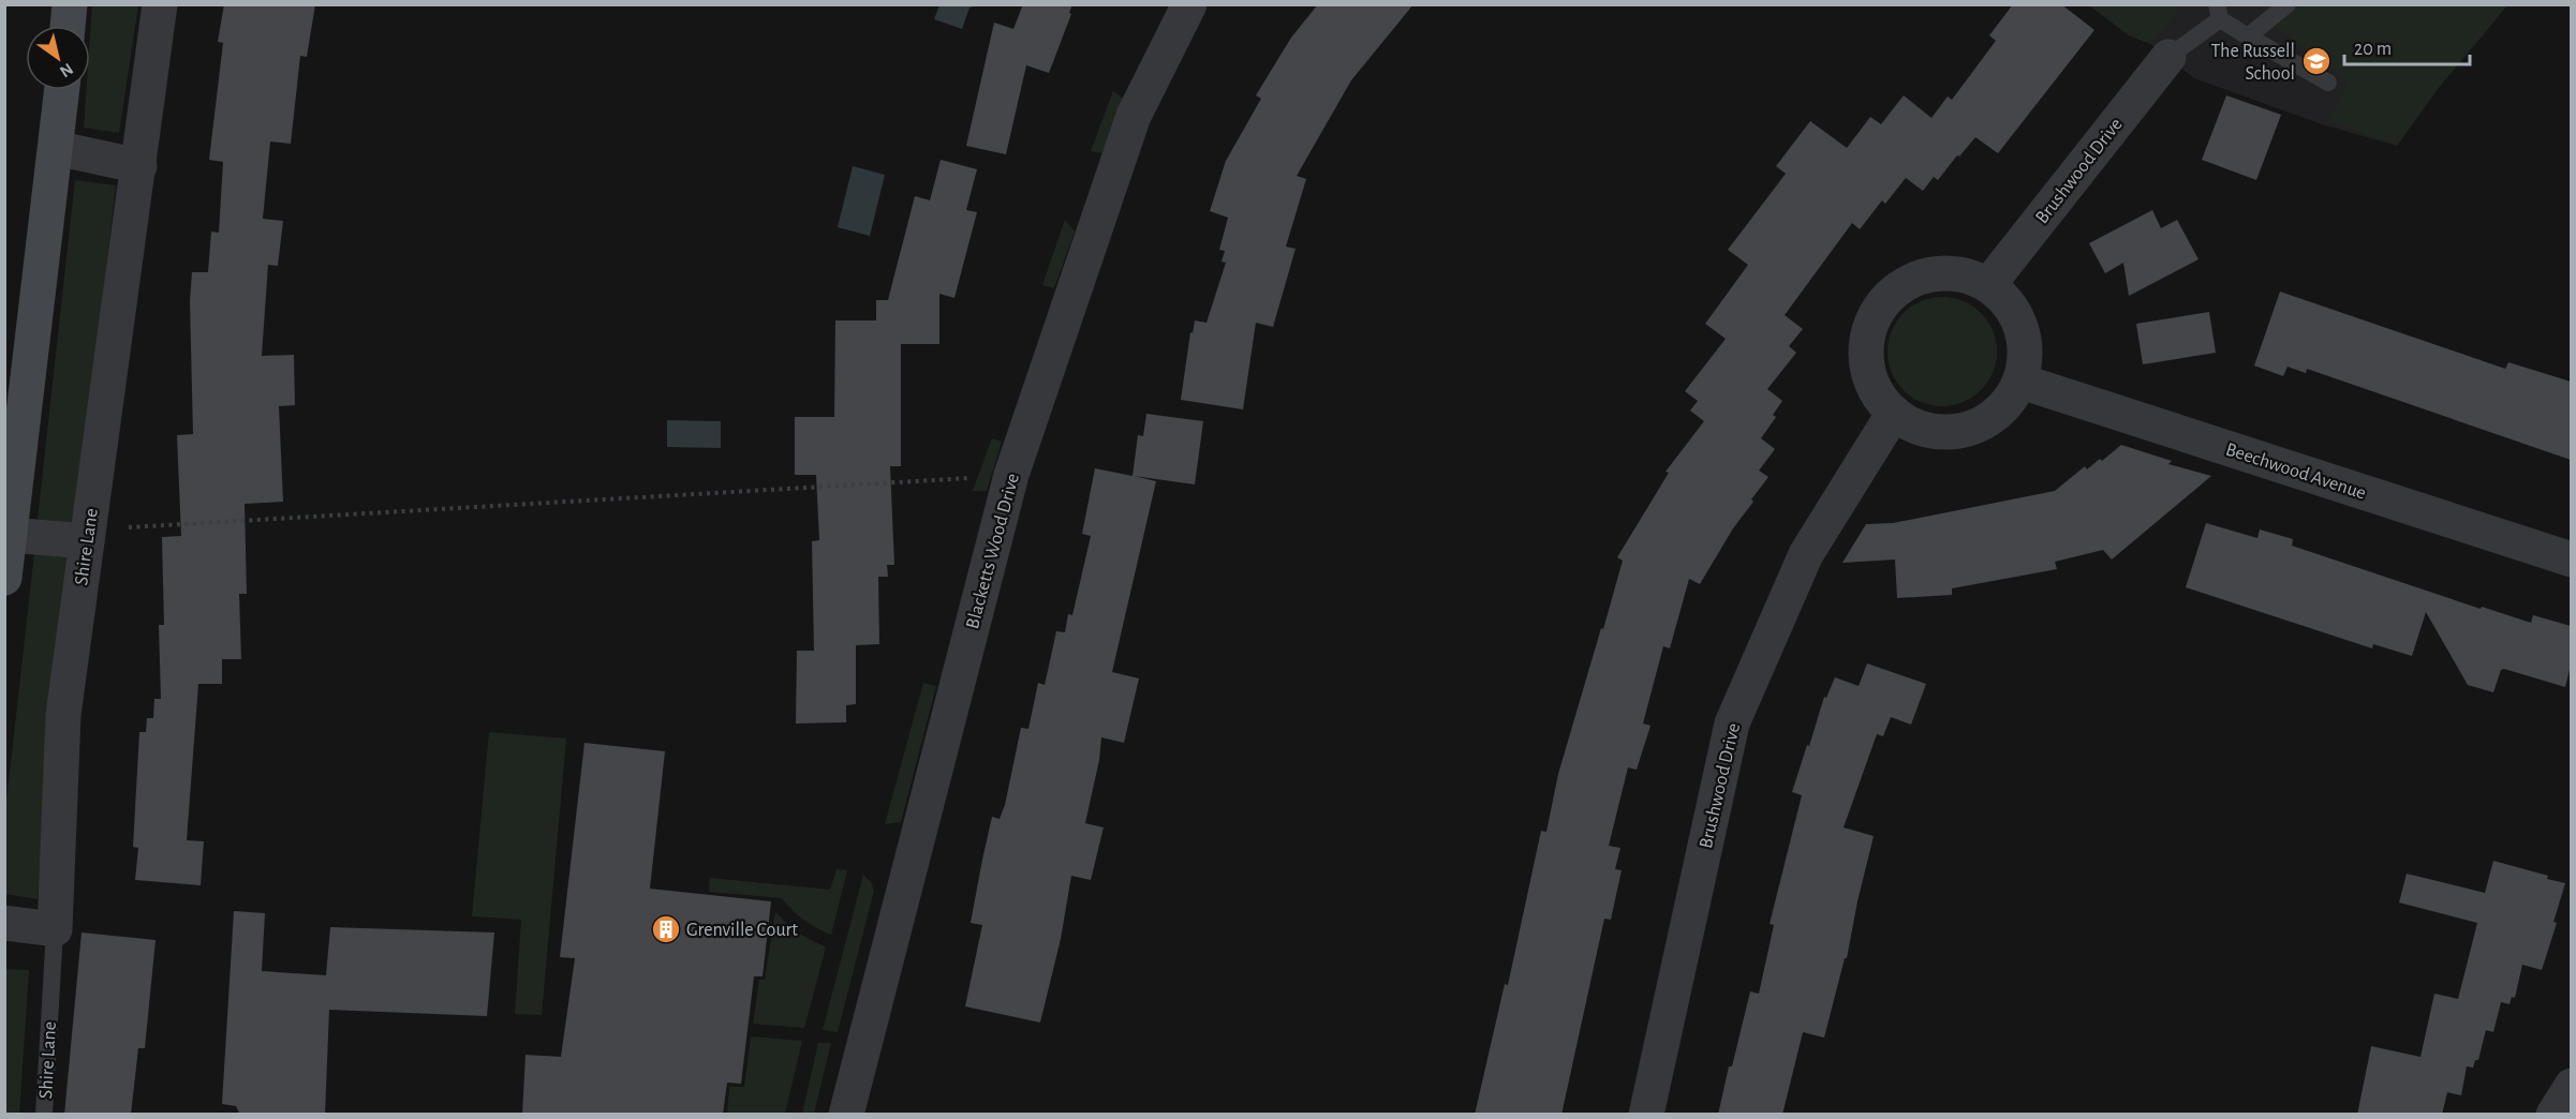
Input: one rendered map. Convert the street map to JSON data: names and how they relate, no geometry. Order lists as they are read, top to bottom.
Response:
{
  "streets": {
    "street": [
      "Brushwood Drive",
      "Beechwood Avenue",
      "Shire Lane",
      "Blacketts Wood Drive"
    ]
  },
  "crossings": [
    ["Brushwood Drive", "Beechwood Avenue"]
  ],
  "places": {
    "school or university": ["The Russell School"],
    "building": ["Grenville Court"]
  },
  "scale_bar": "20 m",
  "north": "bottom right"
}
